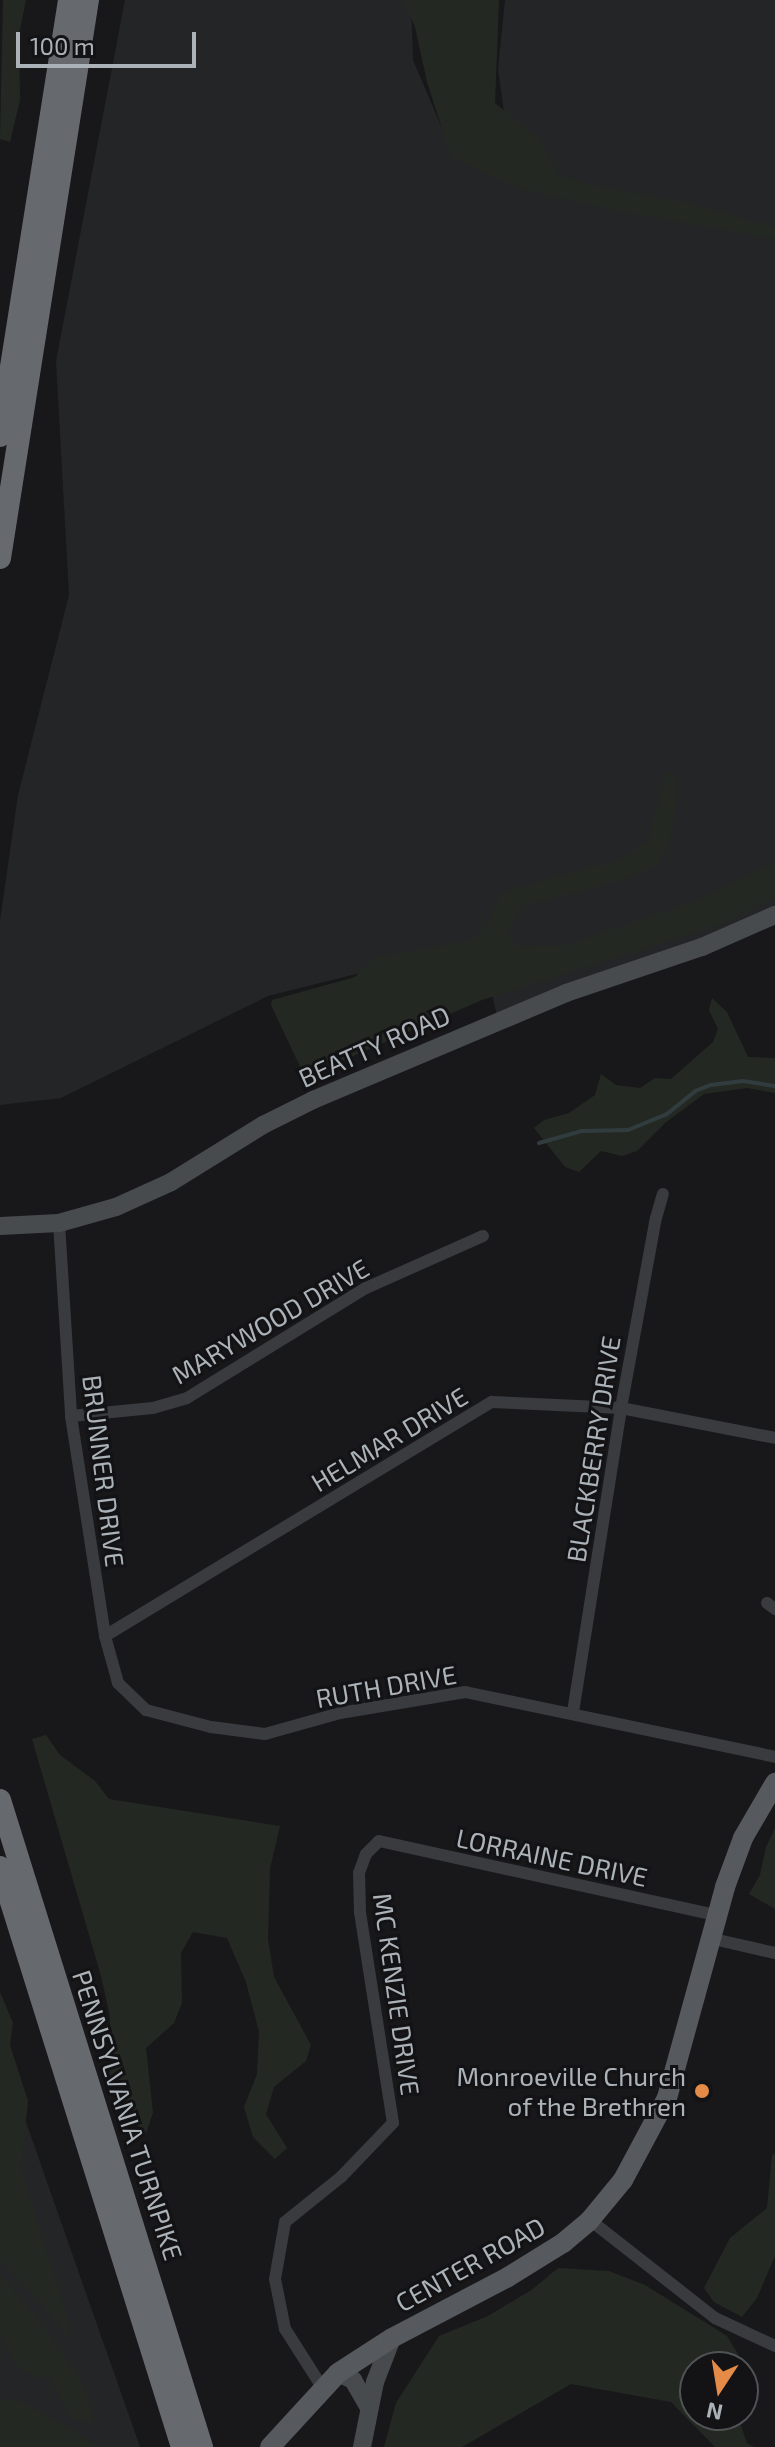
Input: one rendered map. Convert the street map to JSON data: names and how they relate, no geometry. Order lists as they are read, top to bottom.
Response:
{
  "streets": {
    "highway": ["PENNSYLVANIA TURNPIKE"],
    "main road": ["CENTER ROAD"],
    "street": [
      "BEATTY ROAD",
      "MARYWOOD DRIVE",
      "HELMAR DRIVE",
      "BLACKBERRY DRIVE",
      "BRUNNER DRIVE",
      "RUTH DRIVE",
      "LORRAINE DRIVE",
      "MC KENZIE DRIVE"
    ]
  },
  "crossings": [
    ["BEATTY ROAD", "BRUNNER DRIVE"],
    ["MARYWOOD DRIVE", "BRUNNER DRIVE"],
    ["HELMAR DRIVE", "BLACKBERRY DRIVE"],
    ["HELMAR DRIVE", "BRUNNER DRIVE"],
    ["BLACKBERRY DRIVE", "RUTH DRIVE"],
    ["BRUNNER DRIVE", "RUTH DRIVE"],
    ["LORRAINE DRIVE", "MC KENZIE DRIVE"],
    ["LORRAINE DRIVE", "CENTER ROAD"],
    ["MC KENZIE DRIVE", "CENTER ROAD"]
  ],
  "places": ["Monroeville Church of the Brethren"],
  "scale_bar": "100 m",
  "north": "bottom"
}
